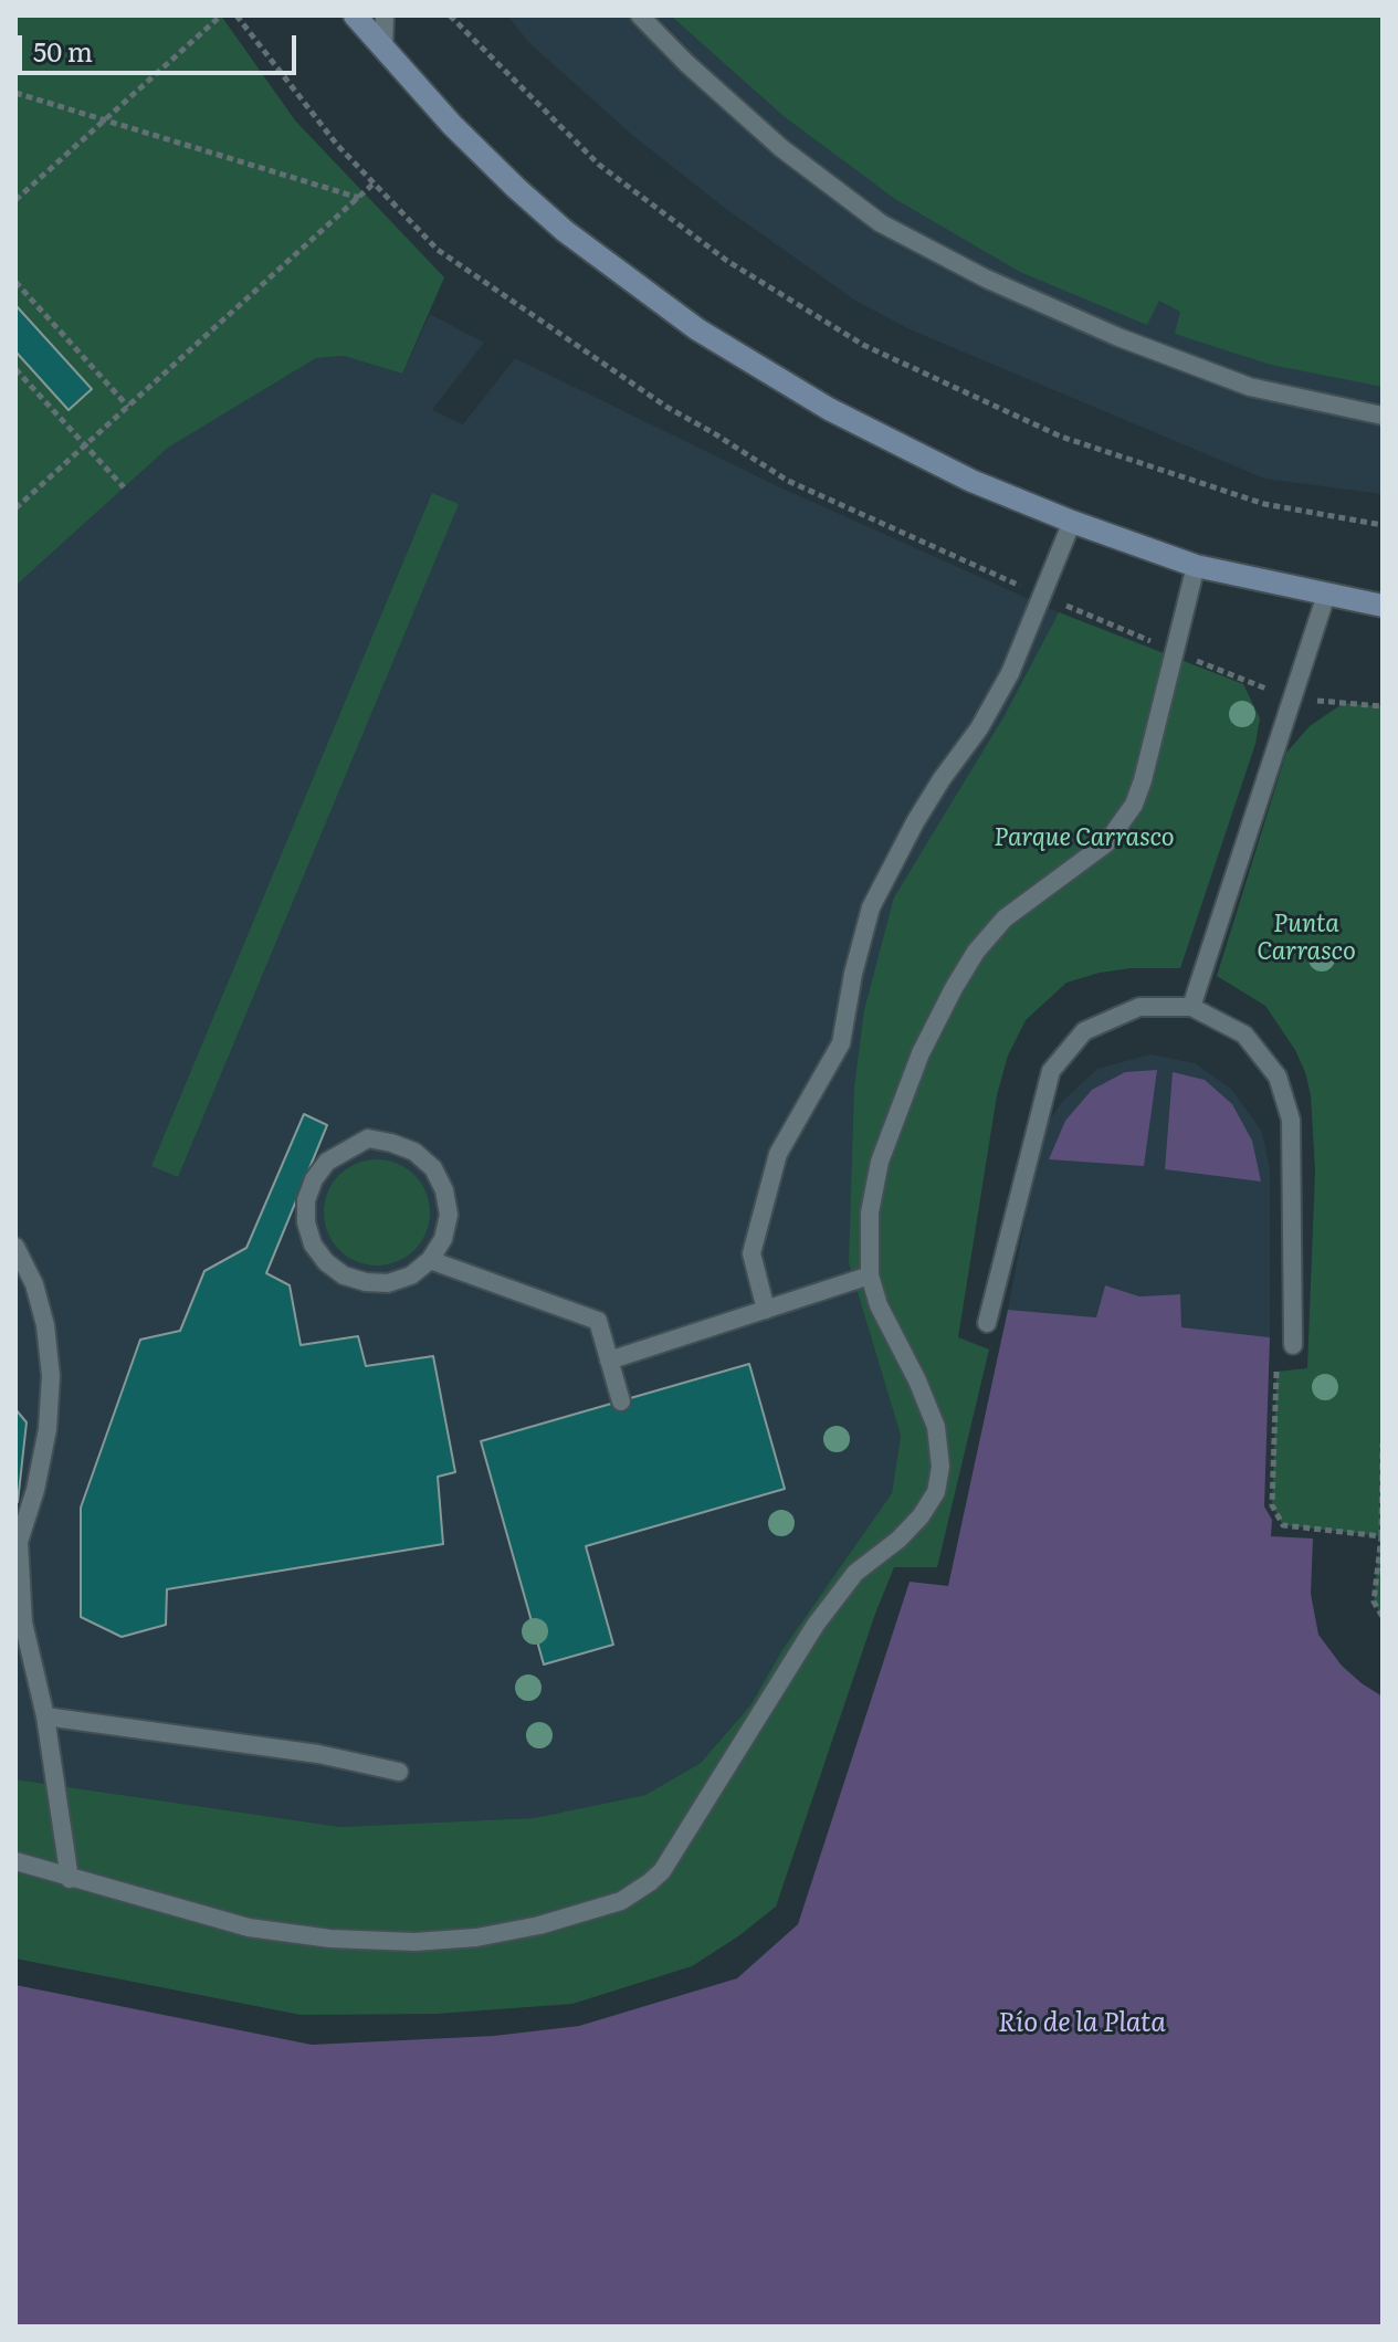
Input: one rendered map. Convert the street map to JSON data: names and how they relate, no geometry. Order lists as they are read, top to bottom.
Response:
{
  "water": ["Río de la Plata"],
  "parks": ["Parque Carrasco", "Punta Carrasco"],
  "scale_bar": "50 m"
}
